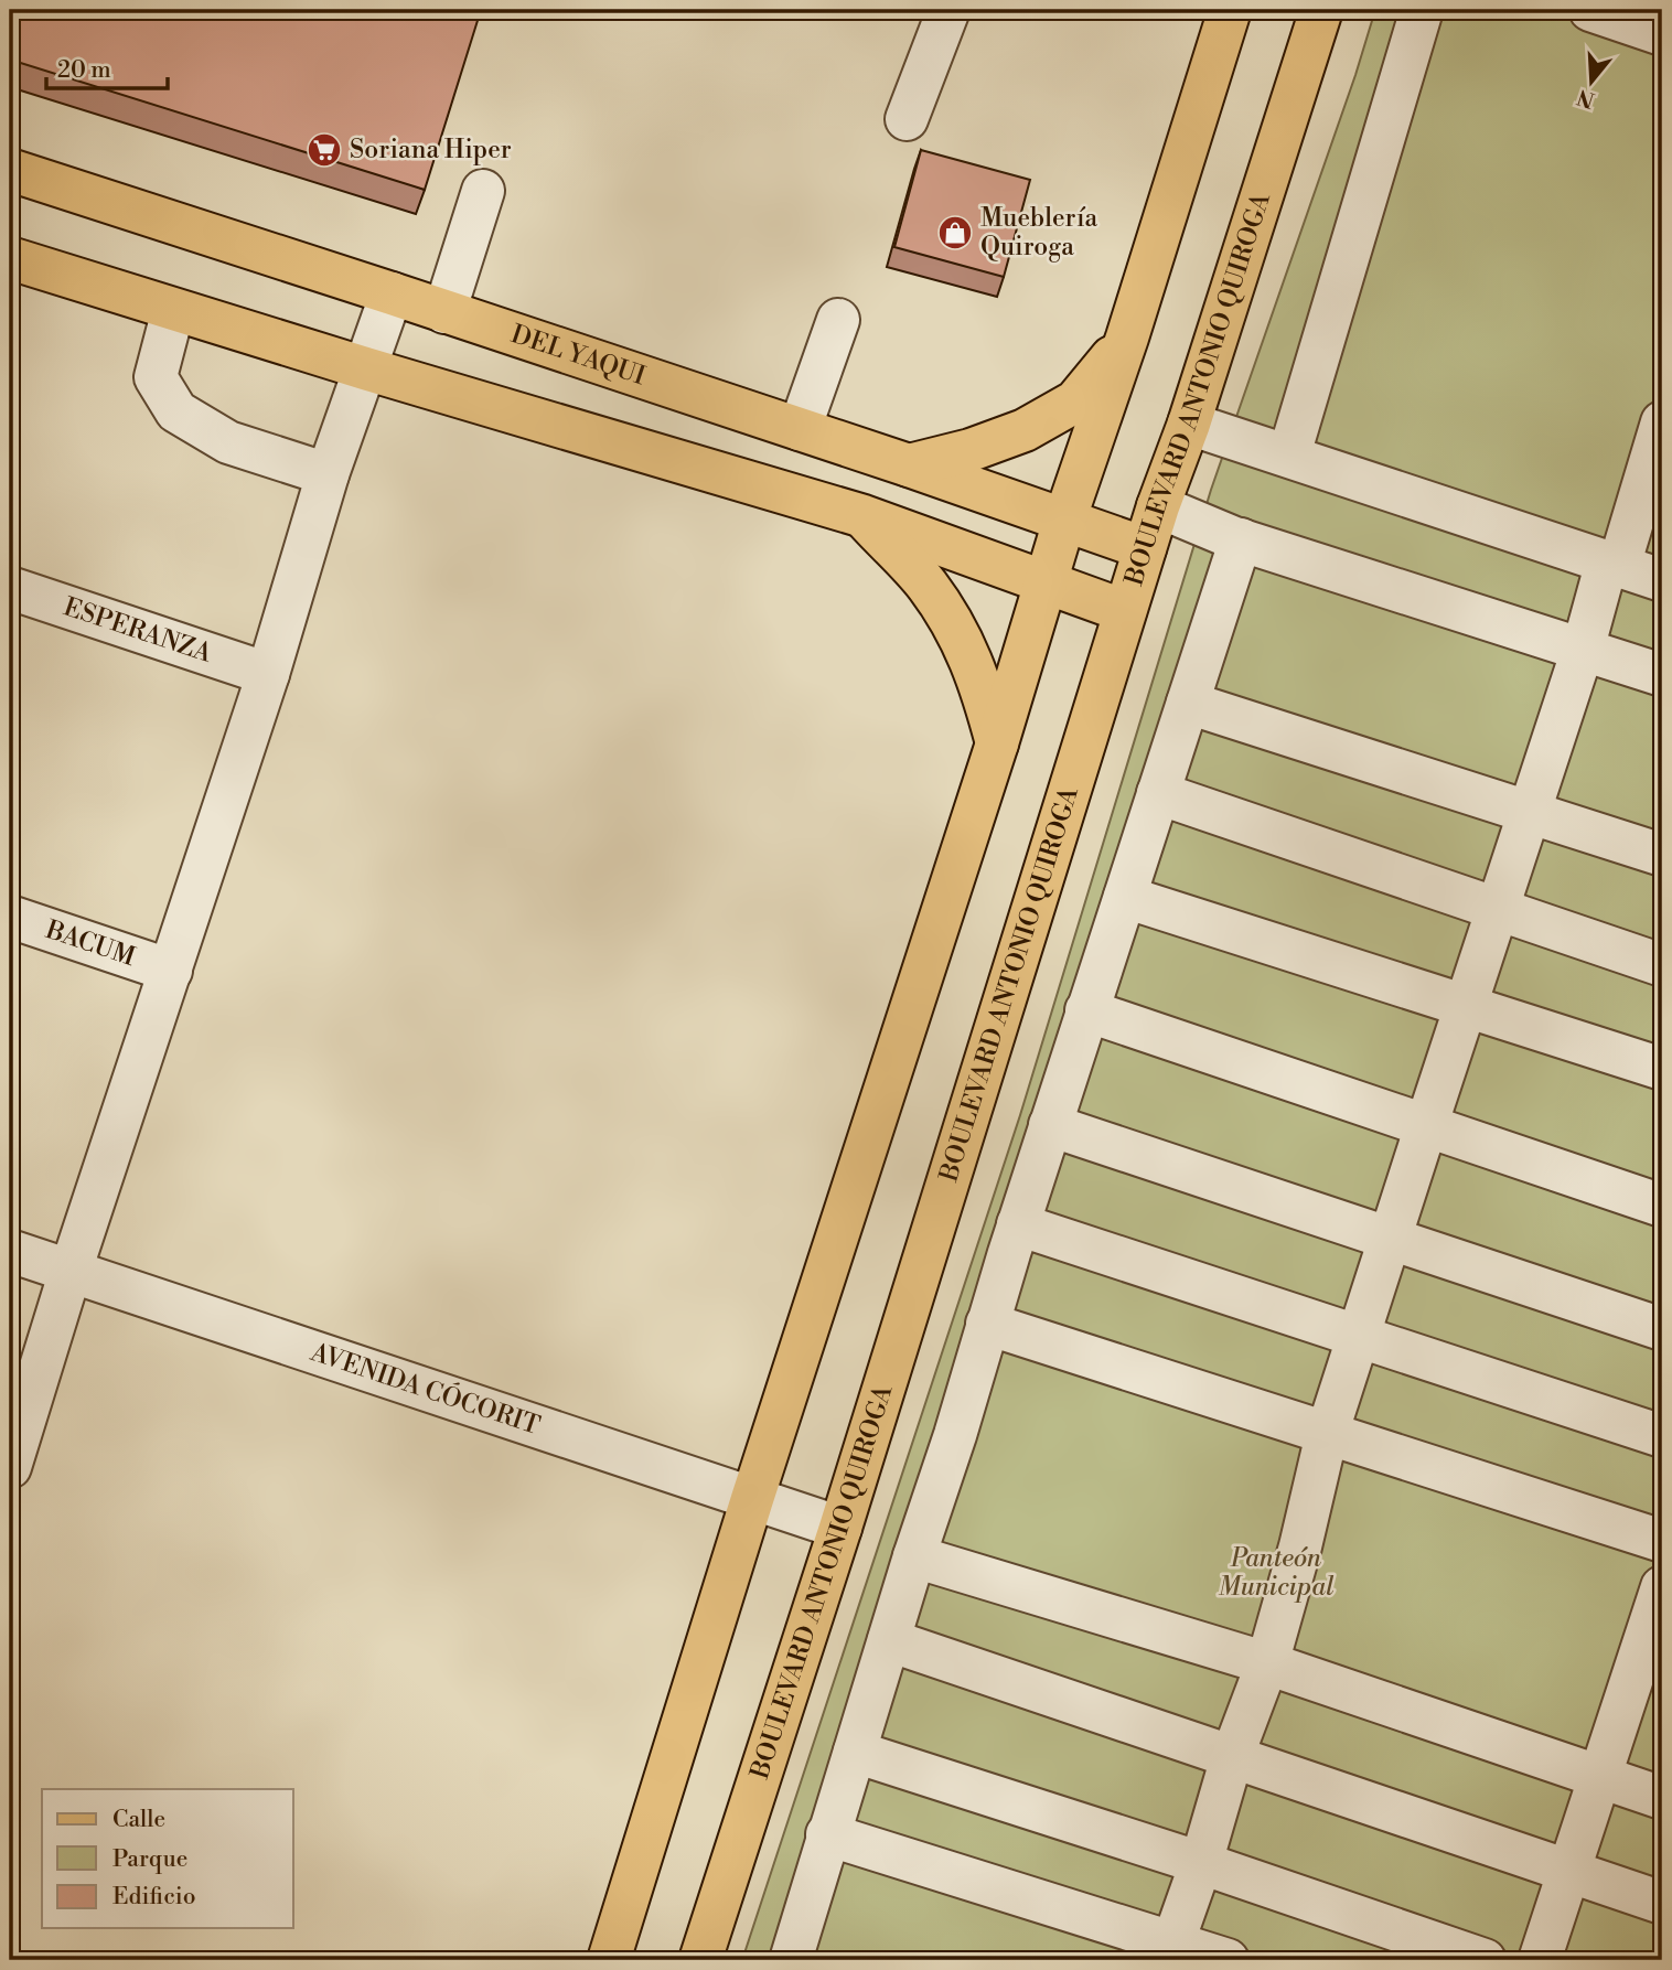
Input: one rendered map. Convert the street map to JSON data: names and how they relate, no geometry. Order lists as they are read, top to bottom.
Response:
{
  "streets": {
    "main road": ["DEL YAQUI", "BOULEVARD ANTONIO QUIROGA"],
    "street": ["ESPERANZA", "BACUM", "AVENIDA CÓCORIT"]
  },
  "crossings": [
    ["DEL YAQUI", "BOULEVARD ANTONIO QUIROGA"],
    ["BOULEVARD ANTONIO QUIROGA", "AVENIDA CÓCORIT"]
  ],
  "parks": ["Panteón Municipal"],
  "places": {
    "supermarket": ["Soriana Hiper"],
    "shop": ["Mueblería Quiroga"]
  },
  "legend": ["Calle", "Parque", "Edificio"],
  "scale_bar": "20 m",
  "north": "bottom"
}
